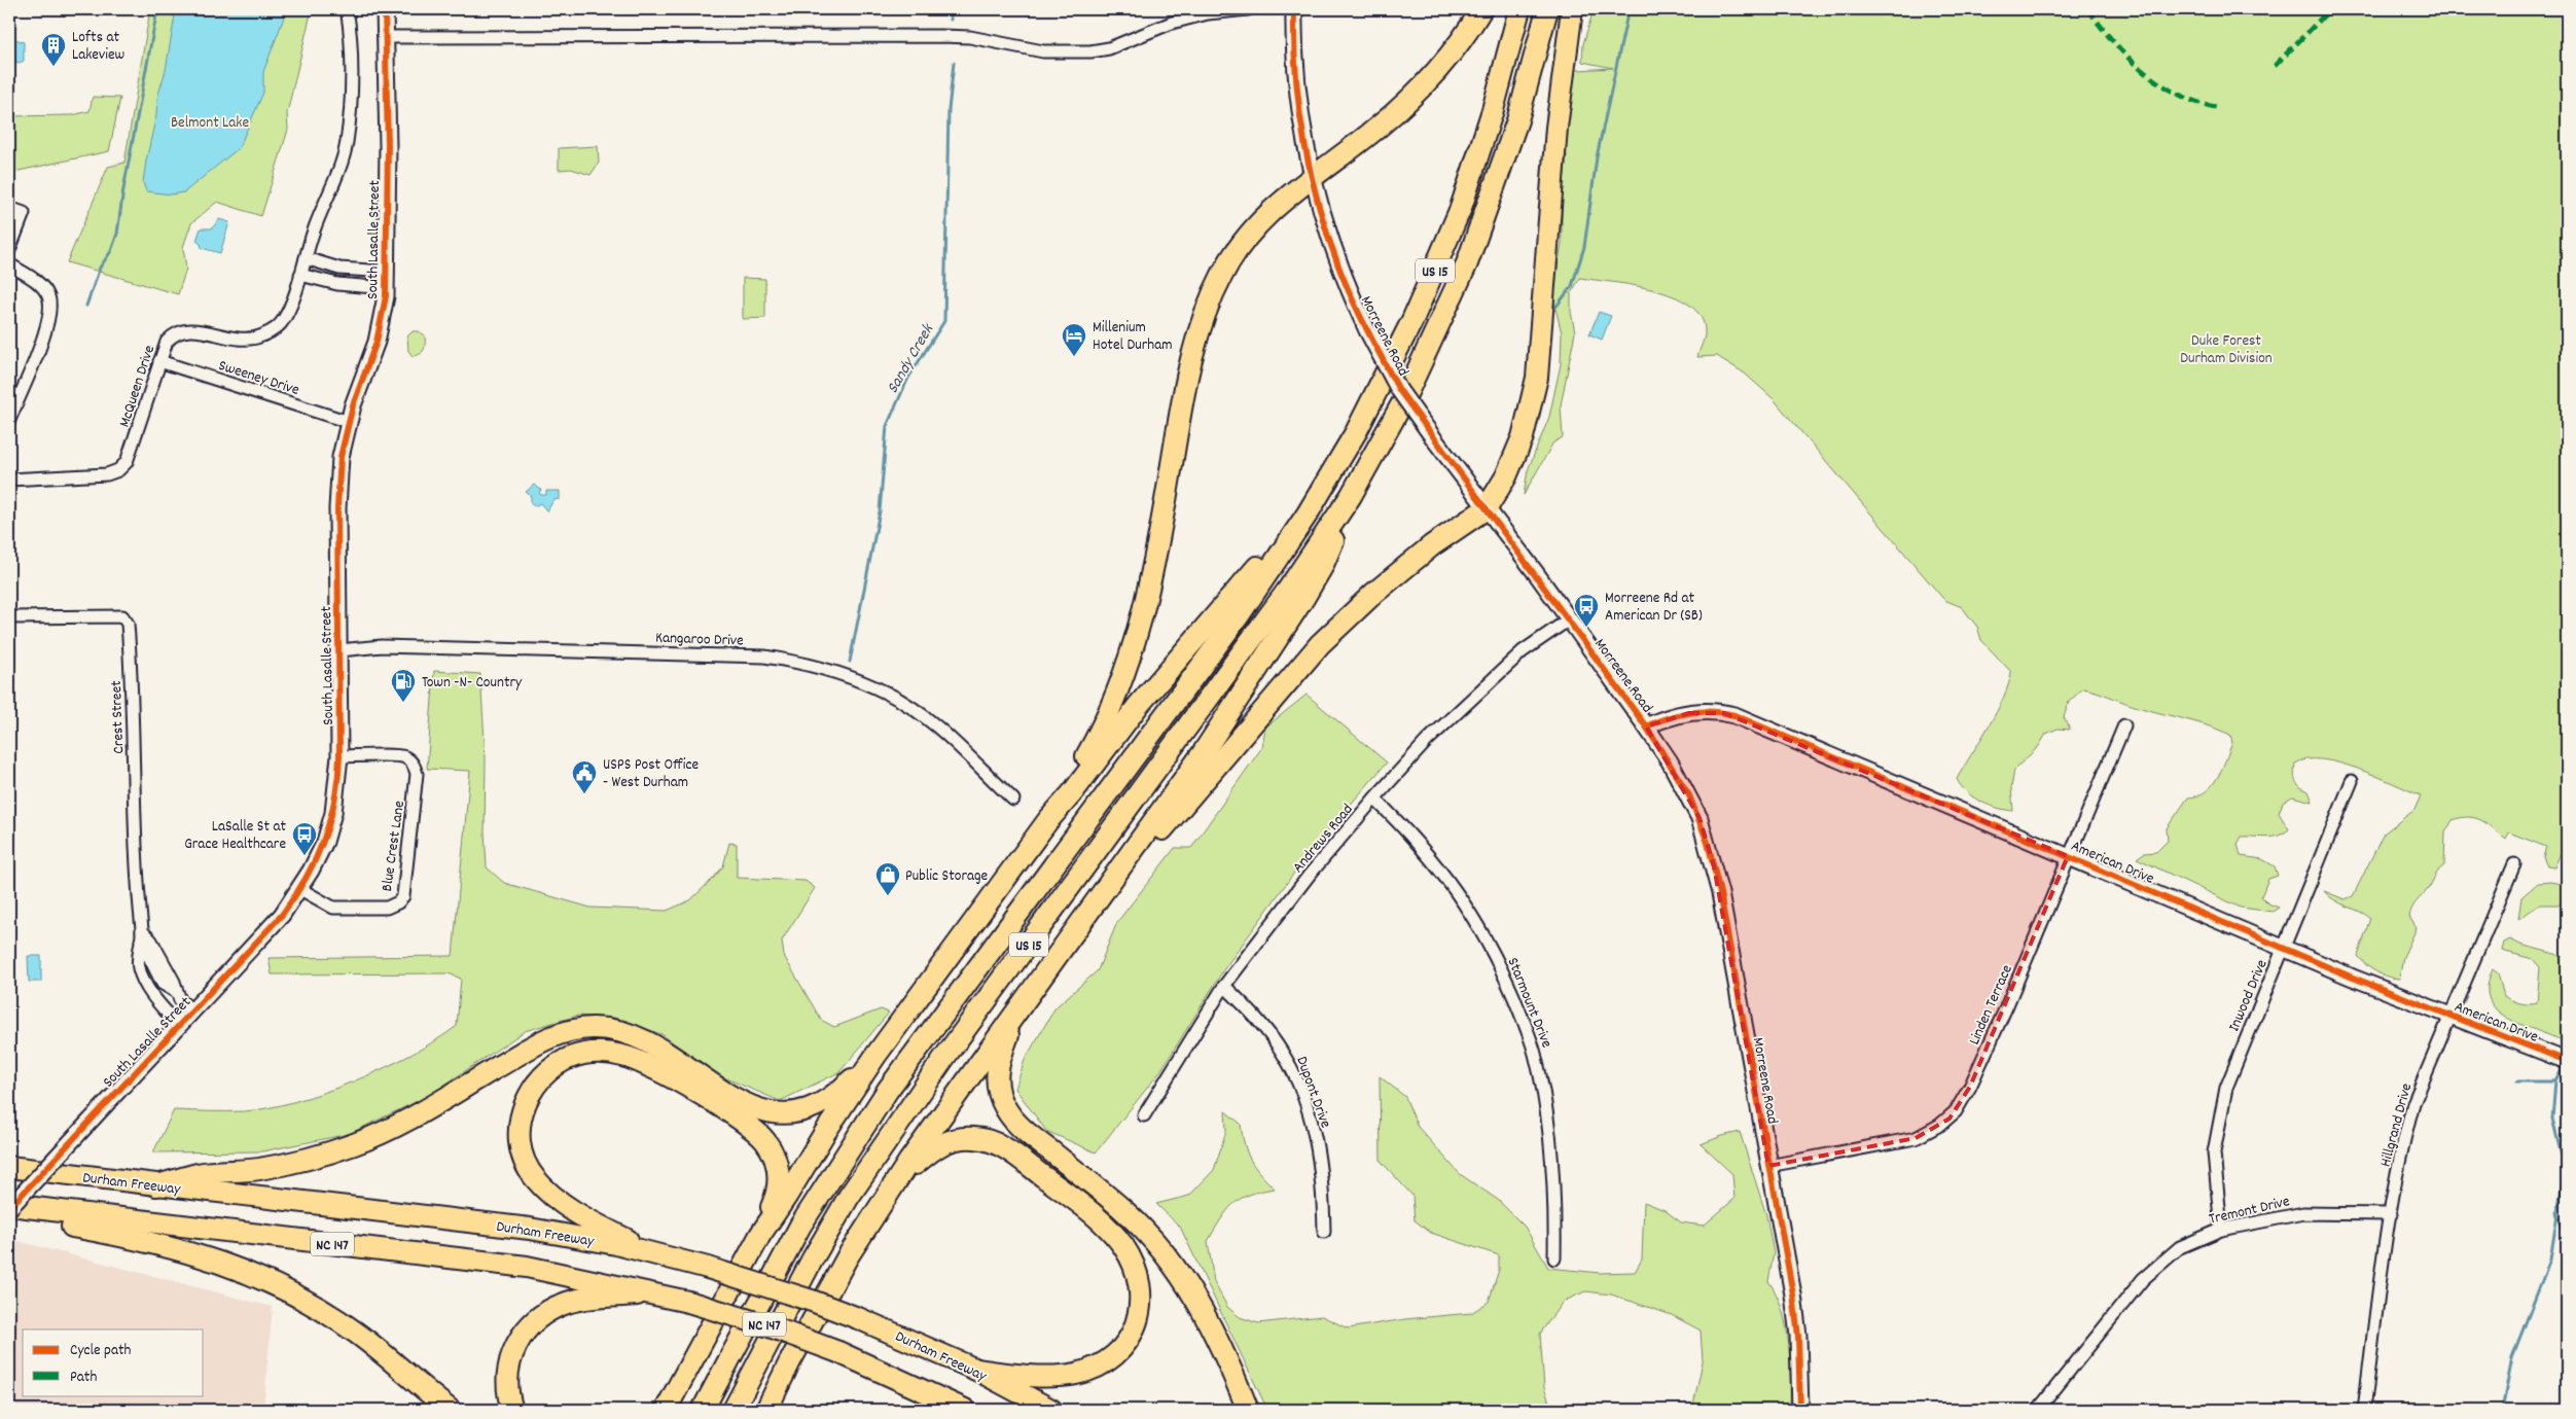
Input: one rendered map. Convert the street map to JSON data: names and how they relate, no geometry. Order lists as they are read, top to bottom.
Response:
{
  "streets": {
    "highway": ["US 15", "Durham Freeway", "NC 147"],
    "street": [
      "South Lasalle Street",
      "Morreene Road",
      "Sweeney Drive",
      "McQueen Drive",
      "Kangaroo Drive",
      "Crest Street",
      "Andrews Road",
      "Blue Crest Lane",
      "American Drive",
      "Inwood Drive",
      "Starmount Drive",
      "Linden Terrace",
      "Dupont Drive",
      "Hillgrand Drive",
      "Tremont Drive"
    ]
  },
  "crossings": [
    ["South Lasalle Street", "Sweeney Drive"],
    ["South Lasalle Street", "Kangaroo Drive"],
    ["South Lasalle Street", "Crest Street"],
    ["South Lasalle Street", "Blue Crest Lane"],
    ["South Lasalle Street", "NC 147"],
    ["Morreene Road", "Andrews Road"],
    ["Morreene Road", "American Drive"],
    ["Morreene Road", "Linden Terrace"],
    ["Sweeney Drive", "McQueen Drive"],
    ["Andrews Road", "Starmount Drive"],
    ["Andrews Road", "Dupont Drive"],
    ["American Drive", "Inwood Drive"],
    ["American Drive", "Linden Terrace"],
    ["American Drive", "Hillgrand Drive"],
    ["Inwood Drive", "Tremont Drive"],
    ["Hillgrand Drive", "Tremont Drive"]
  ],
  "water": ["Sandy Creek"],
  "parks": ["Belmont Lake", "Duke Forest Durham Division"],
  "places": {
    "building": ["Lofts at Lakeview"],
    "hotel": ["Millenium Hotel Durham"],
    "bus stop": ["Morreene Rd at American Dr (SB)", "LaSalle St at Grace Healthcare"],
    "fuel station": ["Town -N- Country"],
    "public building": ["USPS Post Office - West Durham"],
    "shop": ["Public Storage"]
  },
  "legend": ["Cycle path", "Path"]
}
